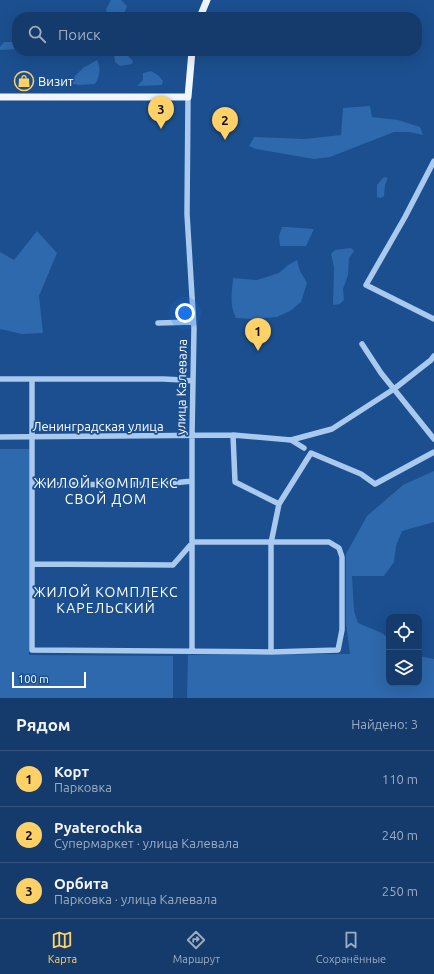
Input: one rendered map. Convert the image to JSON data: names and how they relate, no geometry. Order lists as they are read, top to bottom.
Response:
{
  "streets": {
    "main road": ["улица Калевала"],
    "street": ["Ленинградская улица"]
  },
  "crossings": [
    ["улица Калевала", "Ленинградская улица"]
  ],
  "districts": ["ЖИЛОЙ КОМПЛЕКС СВОЙ ДОМ", "ЖИЛОЙ КОМПЛЕКС КАРЕЛЬСКИЙ"],
  "places": {
    "shop": ["Визит"]
  },
  "scale_bar": "100 m",
  "page": {
    "search": "Поиск",
    "pins": ["3", "2", "1"],
    "scale": "100 m",
    "heading": ["Рядом", "Найдено: 3"],
    "list": [
      {
        "mark": "1",
        "name": "Корт",
        "note": "Парковка",
        "value": "110 m"
      },
      {
        "mark": "2",
        "name": "Pyaterochka",
        "note": "Супермаркет · улица Калевала",
        "value": "240 m"
      },
      {
        "mark": "3",
        "name": "Орбита",
        "note": "Парковка · улица Калевала",
        "value": "250 m"
      }
    ],
    "nav": ["Карта", "Маршрут", "Сохранённые"]
  }
}
